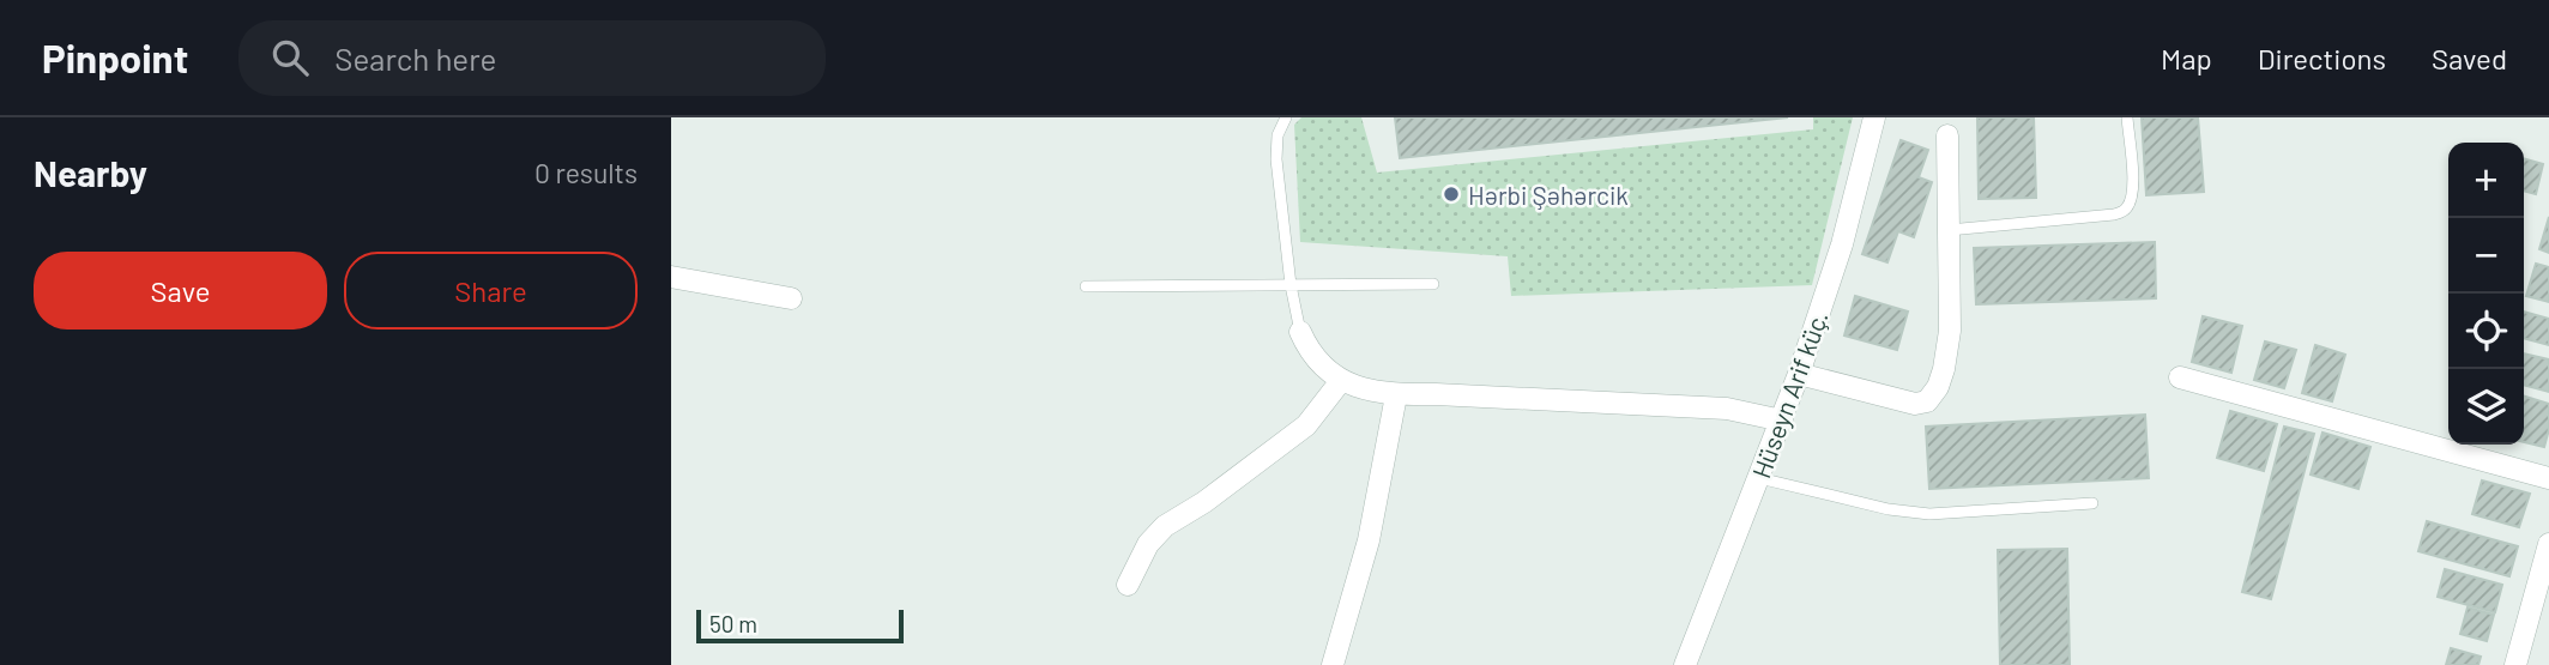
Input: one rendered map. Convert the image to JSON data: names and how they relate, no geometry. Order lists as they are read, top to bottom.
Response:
{
  "streets": {
    "street": ["Hüseyn Arif küç."]
  },
  "places": ["Hərbi Şəhərcik"],
  "scale_bar": "50 m",
  "page": {
    "header": "Pinpoint",
    "search": "Search here",
    "nav": ["Map", "Directions", "Saved"],
    "heading": ["Nearby", "0 results"],
    "map_buttons": ["+", "−"],
    "buttons": ["Save", "Share"],
    "scale": "50 m"
  }
}
